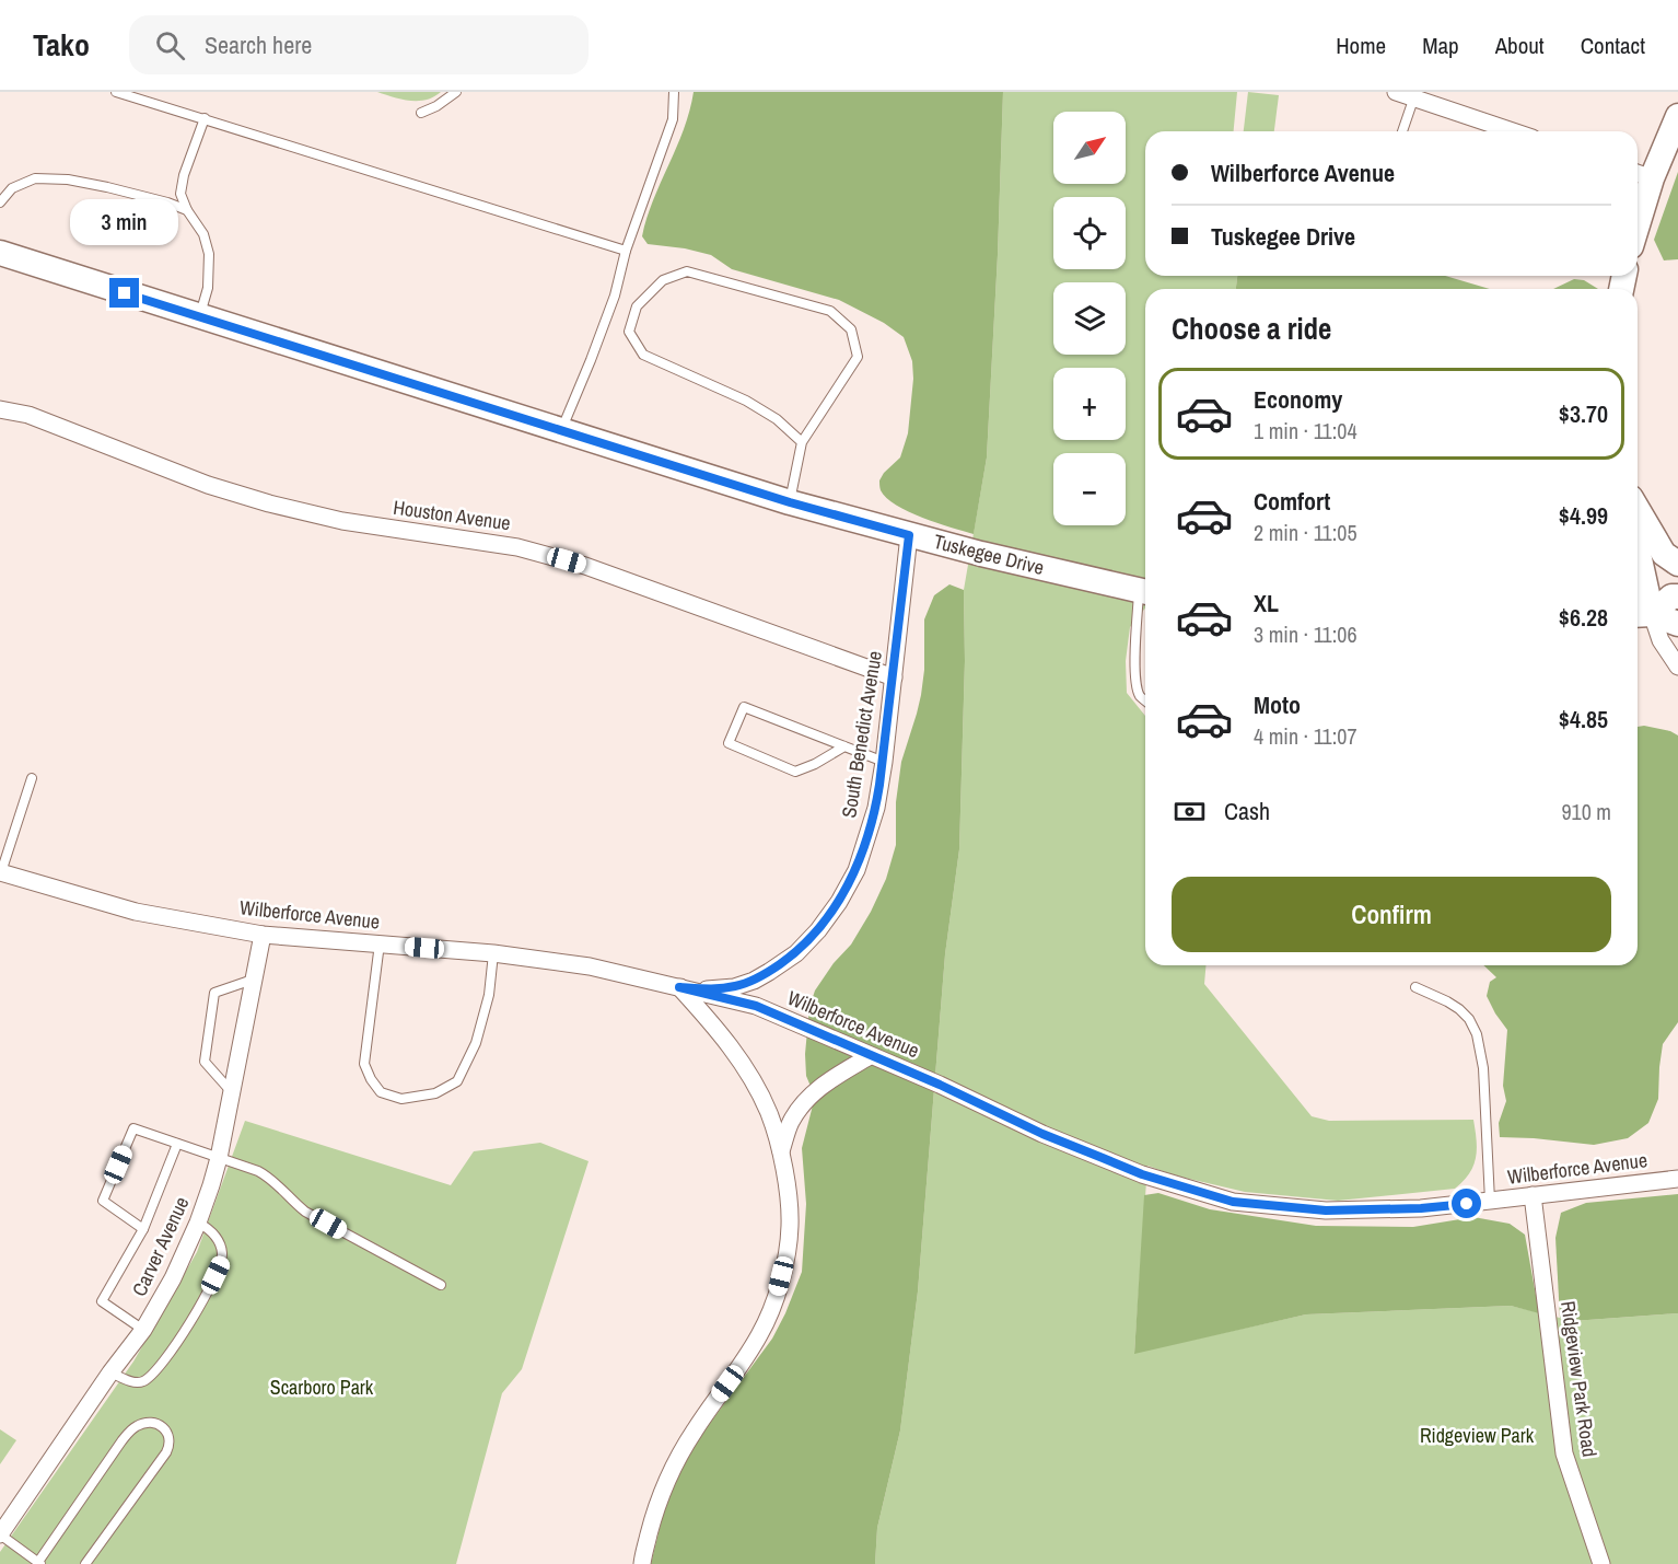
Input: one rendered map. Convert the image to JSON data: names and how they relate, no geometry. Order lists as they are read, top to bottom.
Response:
{
  "streets": {
    "street": [
      "Houston Avenue",
      "Tuskegee Drive",
      "South Benedict Avenue",
      "Wilberforce Avenue",
      "Carver Avenue",
      "Ridgeview Park Road"
    ]
  },
  "crossings": [
    ["Houston Avenue", "South Benedict Avenue"],
    ["Tuskegee Drive", "South Benedict Avenue"],
    ["South Benedict Avenue", "Wilberforce Avenue"],
    ["Wilberforce Avenue", "Carver Avenue"],
    ["Wilberforce Avenue", "Ridgeview Park Road"]
  ],
  "parks": ["Scarboro Park", "Ridgeview Park"],
  "north": "top right",
  "page": {
    "header": "Tako",
    "search": "Search here",
    "nav": [
      "Home",
      "Map",
      "About",
      "Contact"
    ],
    "map_buttons": ["+", "−"],
    "banner": ["Wilberforce Avenue", "Tuskegee Drive"],
    "bubble": "3 min",
    "heading": "Choose a ride",
    "list": [
      {
        "name": "Economy",
        "note": "1 min · 11:04",
        "value": "$3.70"
      },
      {
        "name": "Comfort",
        "note": "2 min · 11:05",
        "value": "$4.99"
      },
      {
        "name": "XL",
        "note": "3 min · 11:06",
        "value": "$6.28"
      },
      {
        "name": "Moto",
        "note": "4 min · 11:07",
        "value": "$4.85"
      }
    ],
    "pay": ["Cash", "910 m"],
    "buttons": "Confirm"
  }
}
